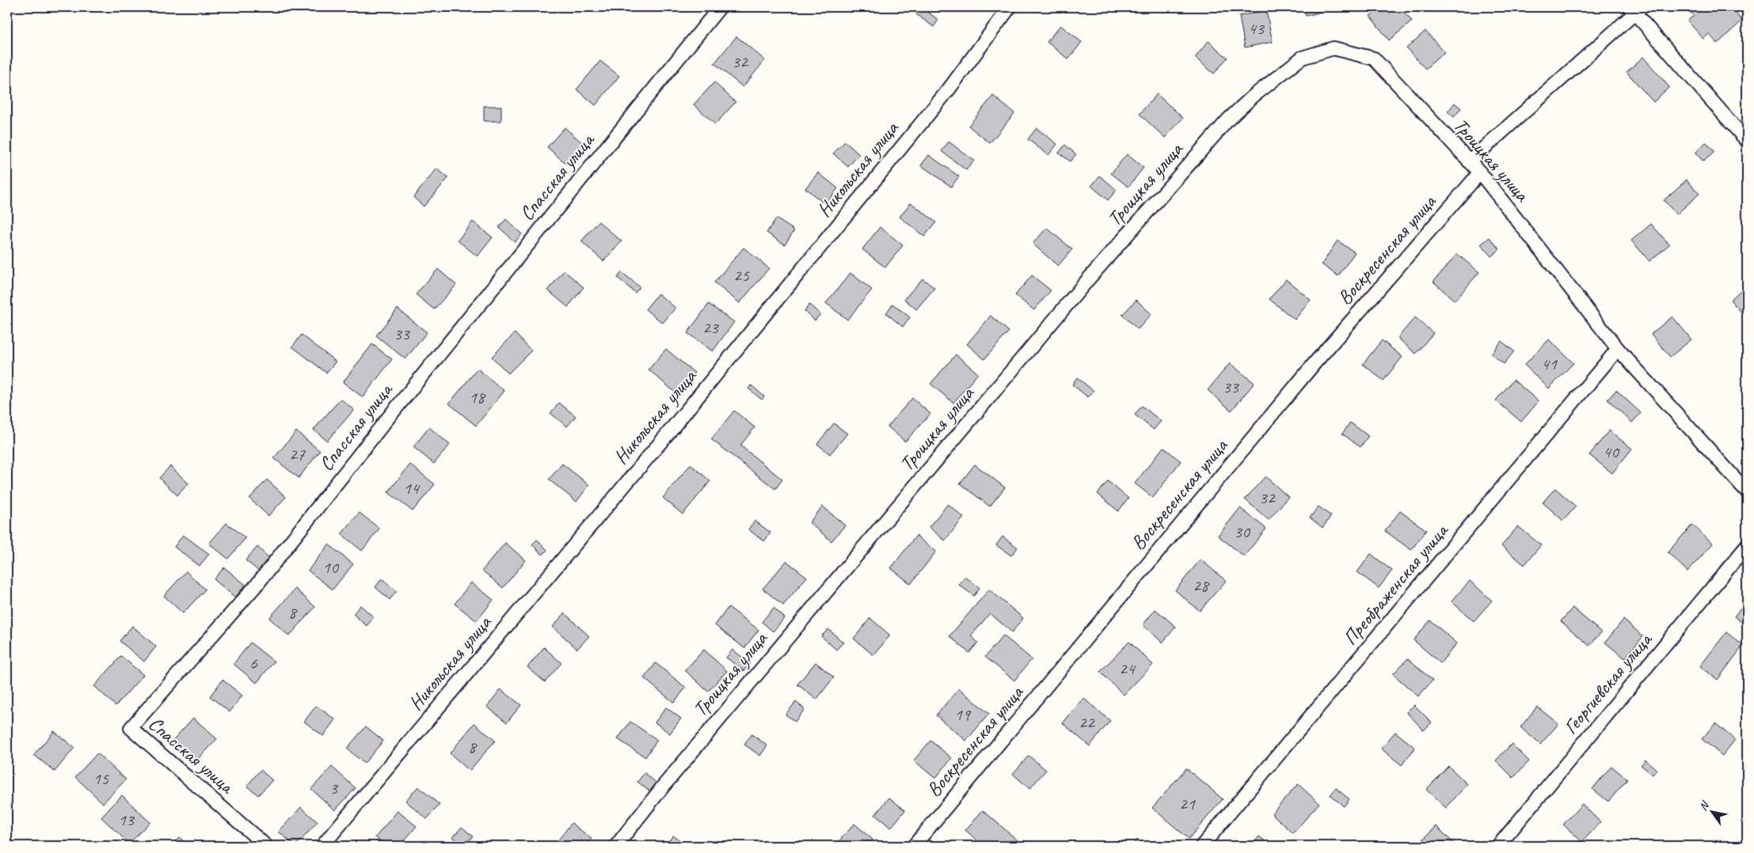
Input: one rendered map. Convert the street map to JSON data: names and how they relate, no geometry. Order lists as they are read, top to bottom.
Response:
{
  "streets": {
    "street": [
      "Троицкая улица",
      "Никольская улица",
      "Спасская улица",
      "Воскресенская улица",
      "Преображенская улица",
      "Георгиевская улица"
    ]
  },
  "crossings": [
    ["Троицкая улица", "Воскресенская улица"],
    ["Троицкая улица", "Преображенская улица"]
  ],
  "house_numbers": [
    "43",
    "32",
    "25",
    "23",
    "33",
    "41",
    "33",
    "18",
    "40",
    "27",
    "14",
    "32",
    "30",
    "10",
    "28",
    "8",
    "6",
    "24",
    "19",
    "22",
    "8",
    "15",
    "3",
    "21",
    "13"
  ],
  "north": "top left"
}
